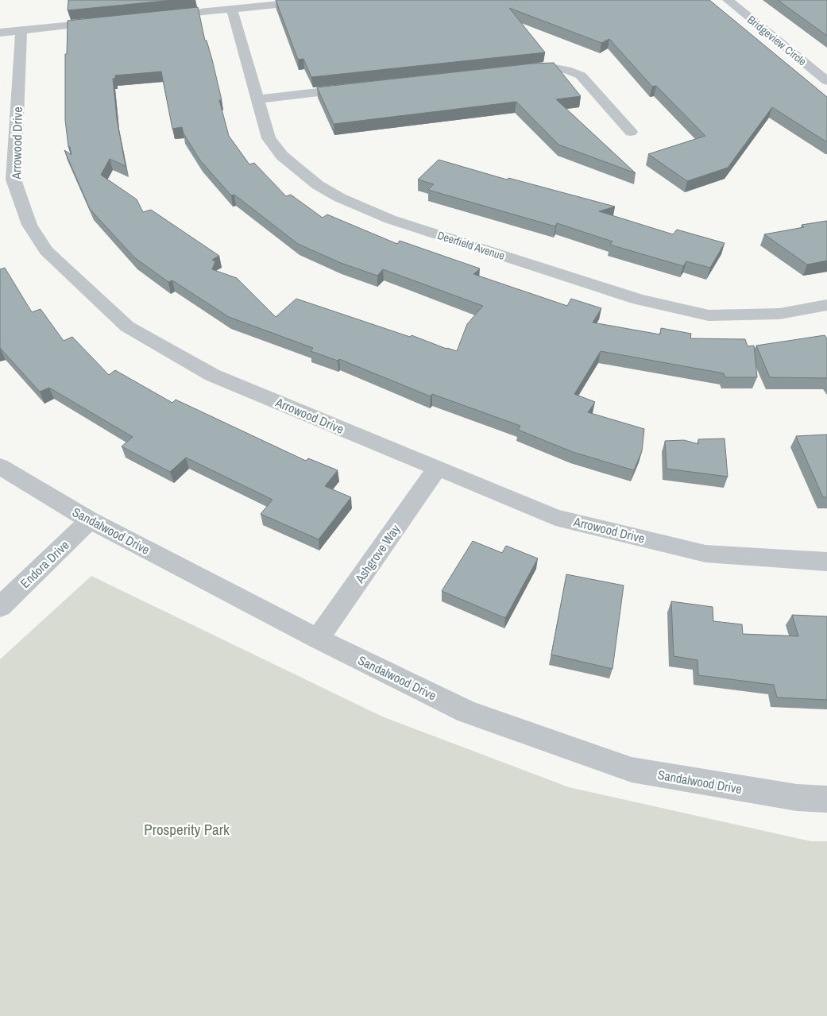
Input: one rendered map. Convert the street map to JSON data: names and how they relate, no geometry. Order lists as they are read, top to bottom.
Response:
{
  "streets": {
    "street": [
      "Bridgeview Circle",
      "Arrowood Drive",
      "Deerfield Avenue",
      "Sandalwood Drive",
      "Ashgrove Way",
      "Endora Drive"
    ]
  },
  "crossings": [
    ["Arrowood Drive", "Ashgrove Way"],
    ["Sandalwood Drive", "Ashgrove Way"],
    ["Sandalwood Drive", "Endora Drive"]
  ],
  "parks": ["Prosperity Park"]
}
